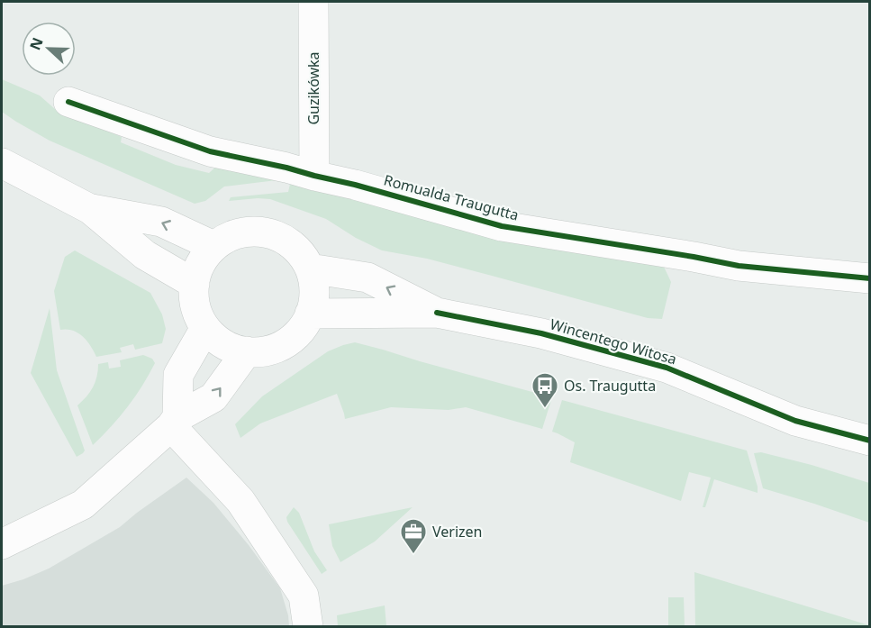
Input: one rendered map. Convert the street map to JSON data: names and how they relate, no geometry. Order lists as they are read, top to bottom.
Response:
{
  "streets": {
    "street": ["Guzikówka", "Romualda Traugutta", "Wincentego Witosa"]
  },
  "crossings": [
    ["Guzikówka", "Romualda Traugutta"]
  ],
  "places": {
    "bus stop": ["Os. Traugutta"],
    "office": ["Verizen"]
  },
  "north": "left"
}
